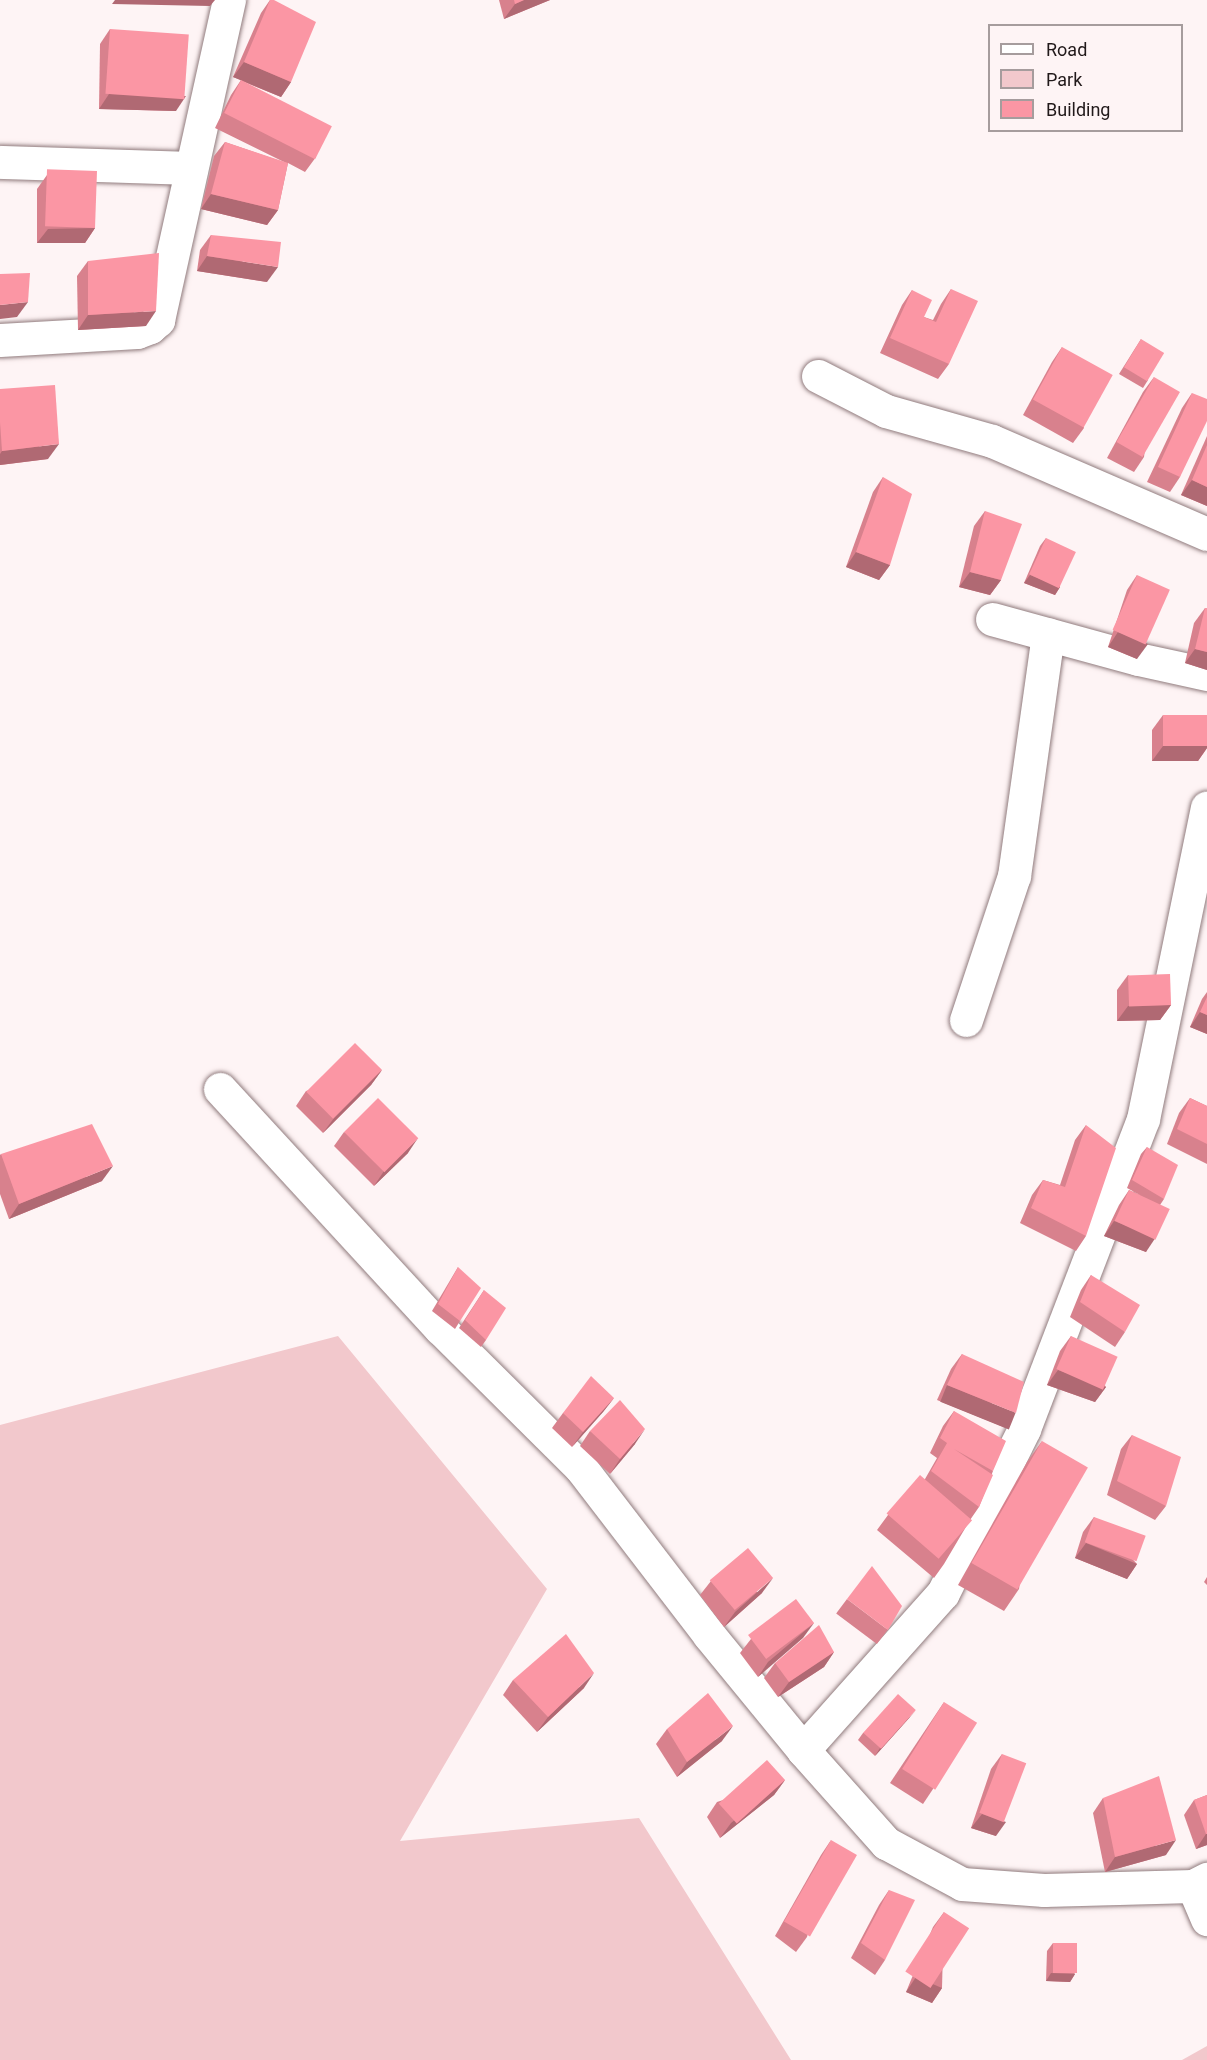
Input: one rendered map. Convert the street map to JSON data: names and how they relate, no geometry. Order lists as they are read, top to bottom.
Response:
{
  "legend": ["Road", "Park", "Building"]
}
